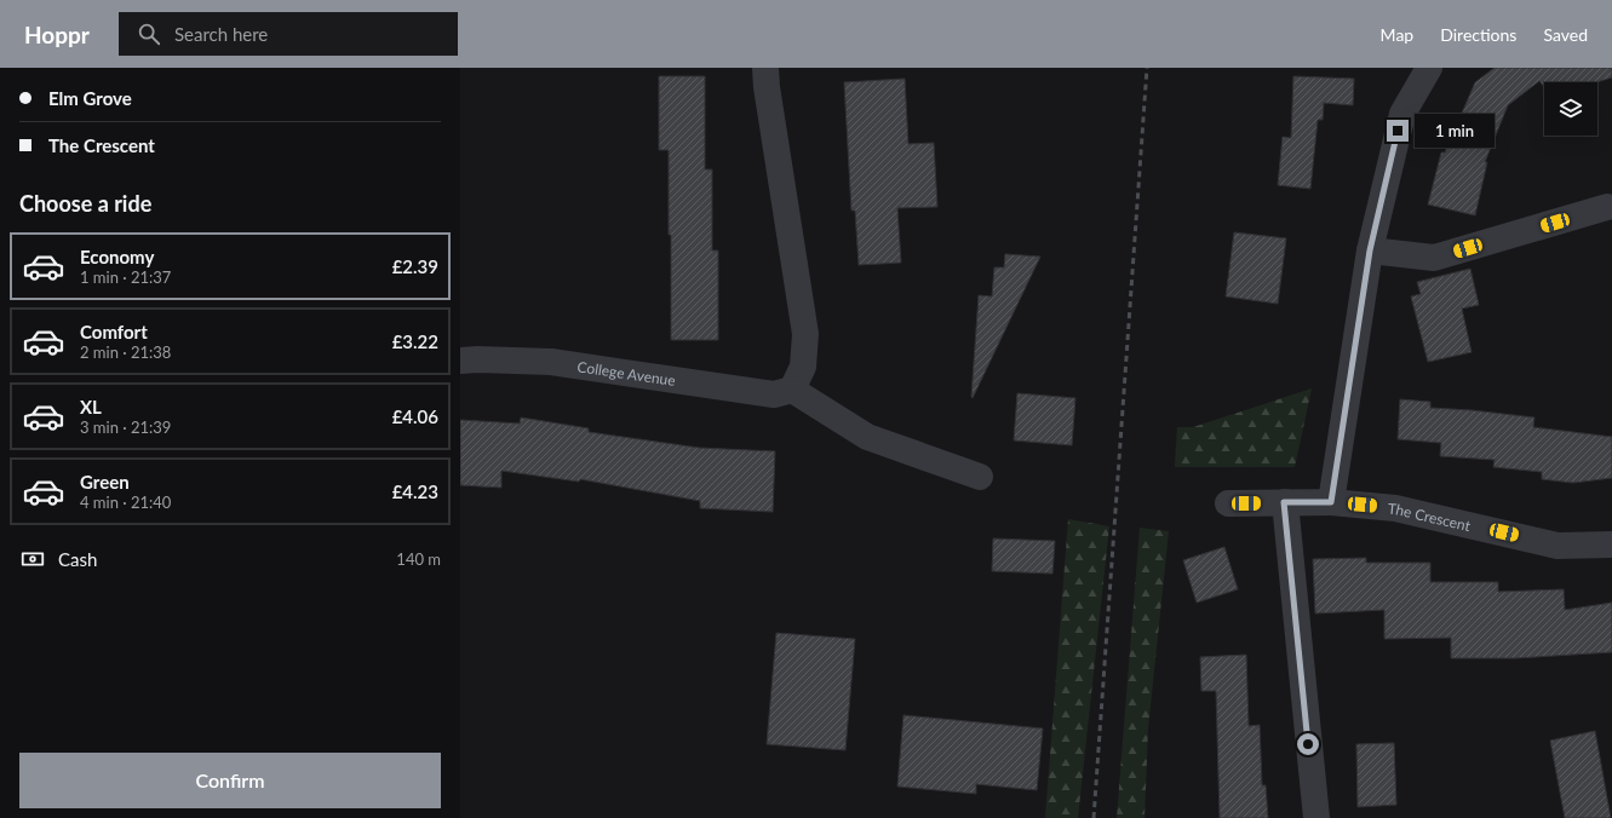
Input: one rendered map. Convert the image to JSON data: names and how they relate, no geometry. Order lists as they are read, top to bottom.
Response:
{
  "streets": {
    "street": ["College Avenue", "The Crescent"]
  },
  "page": {
    "header": "Hoppr",
    "search": "Search here",
    "nav": ["Map", "Directions", "Saved"],
    "banner": ["Elm Grove", "The Crescent"],
    "bubble": "1 min",
    "heading": "Choose a ride",
    "list": [
      {
        "name": "Economy",
        "note": "1 min · 21:37",
        "value": "£2.39"
      },
      {
        "name": "Comfort",
        "note": "2 min · 21:38",
        "value": "£3.22"
      },
      {
        "name": "XL",
        "note": "3 min · 21:39",
        "value": "£4.06"
      },
      {
        "name": "Green",
        "note": "4 min · 21:40",
        "value": "£4.23"
      }
    ],
    "pay": ["Cash", "140 m"],
    "buttons": "Confirm"
  }
}
